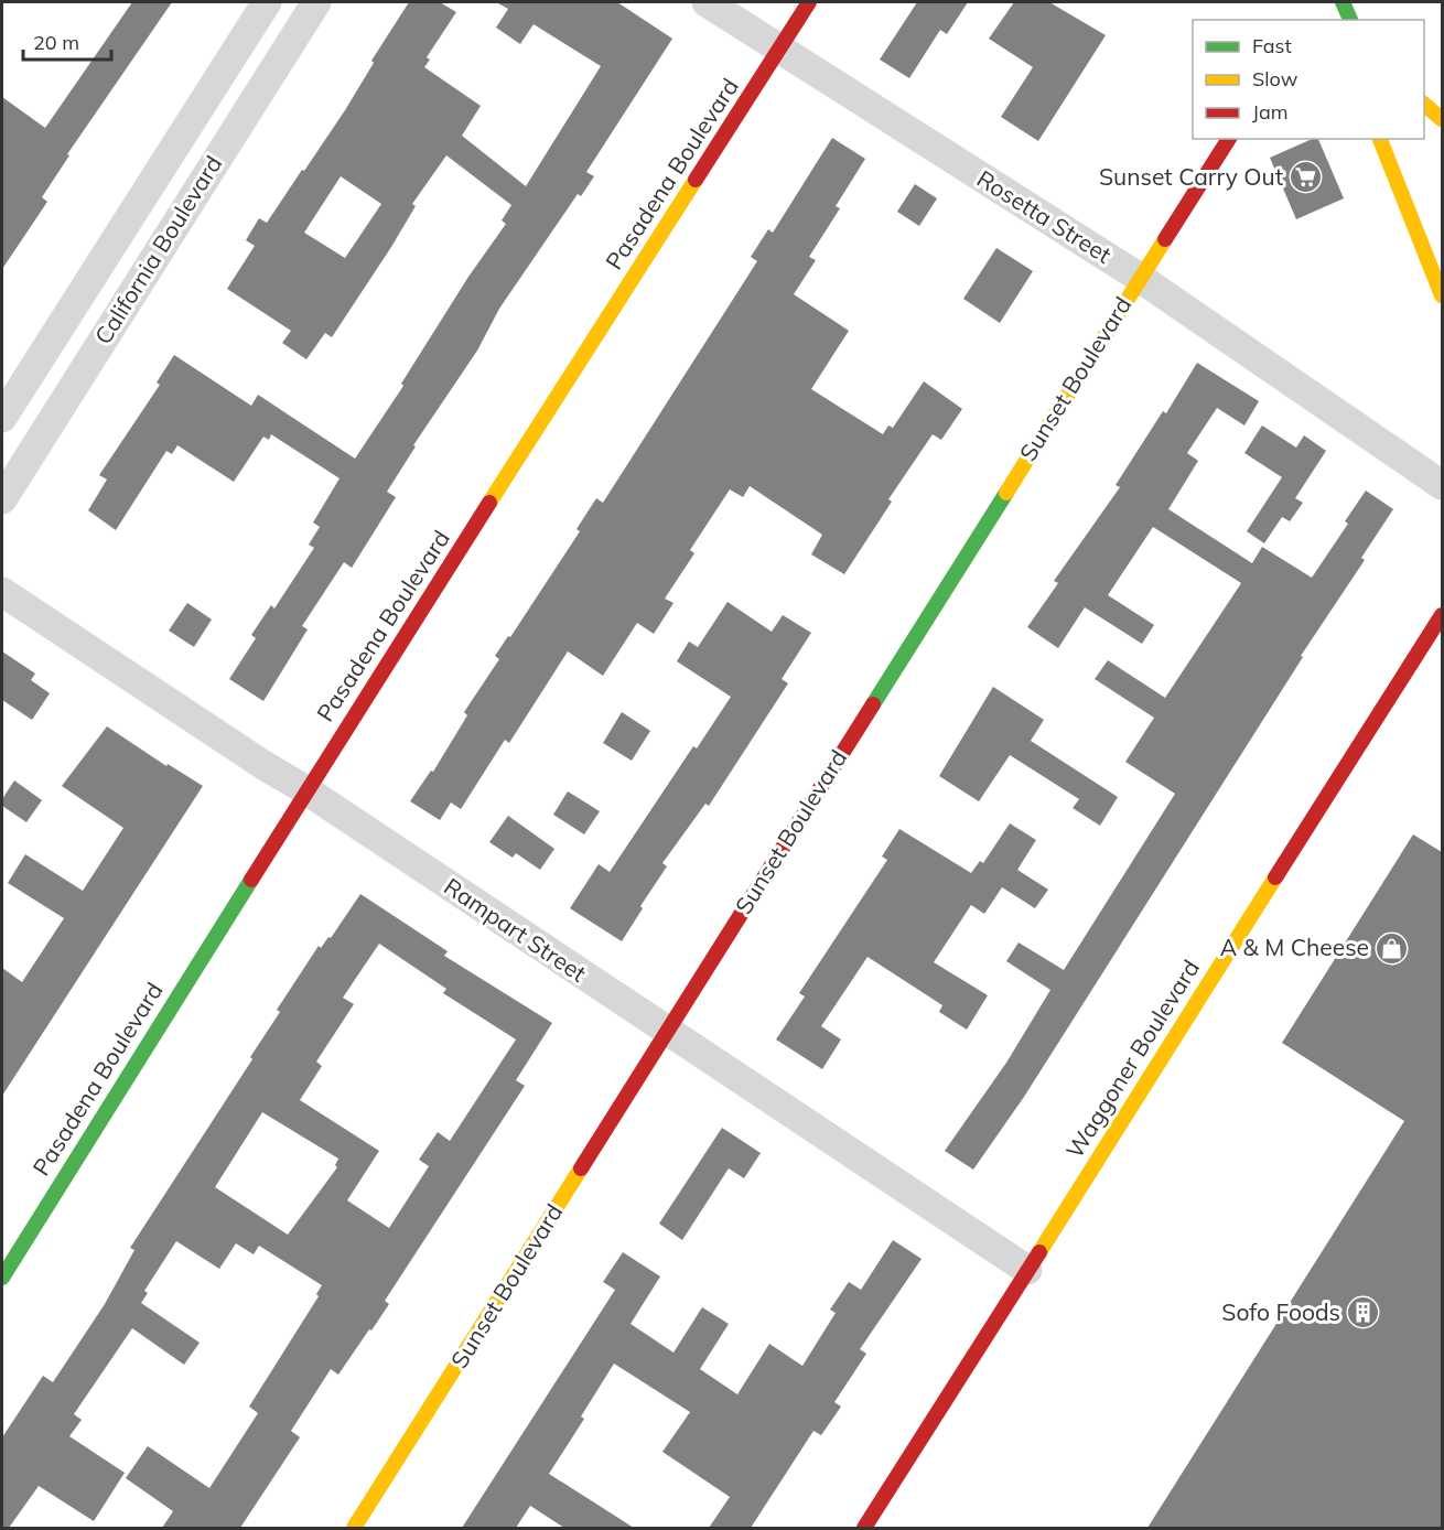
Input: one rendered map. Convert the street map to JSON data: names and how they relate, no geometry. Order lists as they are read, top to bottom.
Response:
{
  "streets": {
    "street": [
      "Pasadena Boulevard",
      "Rosetta Street",
      "California Boulevard",
      "Sunset Boulevard",
      "Rampart Street",
      "Waggoner Boulevard"
    ]
  },
  "crossings": [
    ["Pasadena Boulevard", "Rosetta Street"],
    ["Pasadena Boulevard", "Rampart Street"],
    ["Rosetta Street", "Sunset Boulevard"],
    ["Sunset Boulevard", "Rampart Street"],
    ["Rampart Street", "Waggoner Boulevard"]
  ],
  "places": {
    "supermarket": ["Sunset Carry Out"],
    "shop": ["A & M Cheese"],
    "building": ["Sofo Foods"]
  },
  "legend": ["Fast", "Slow", "Jam"],
  "scale_bar": "20 m"
}
